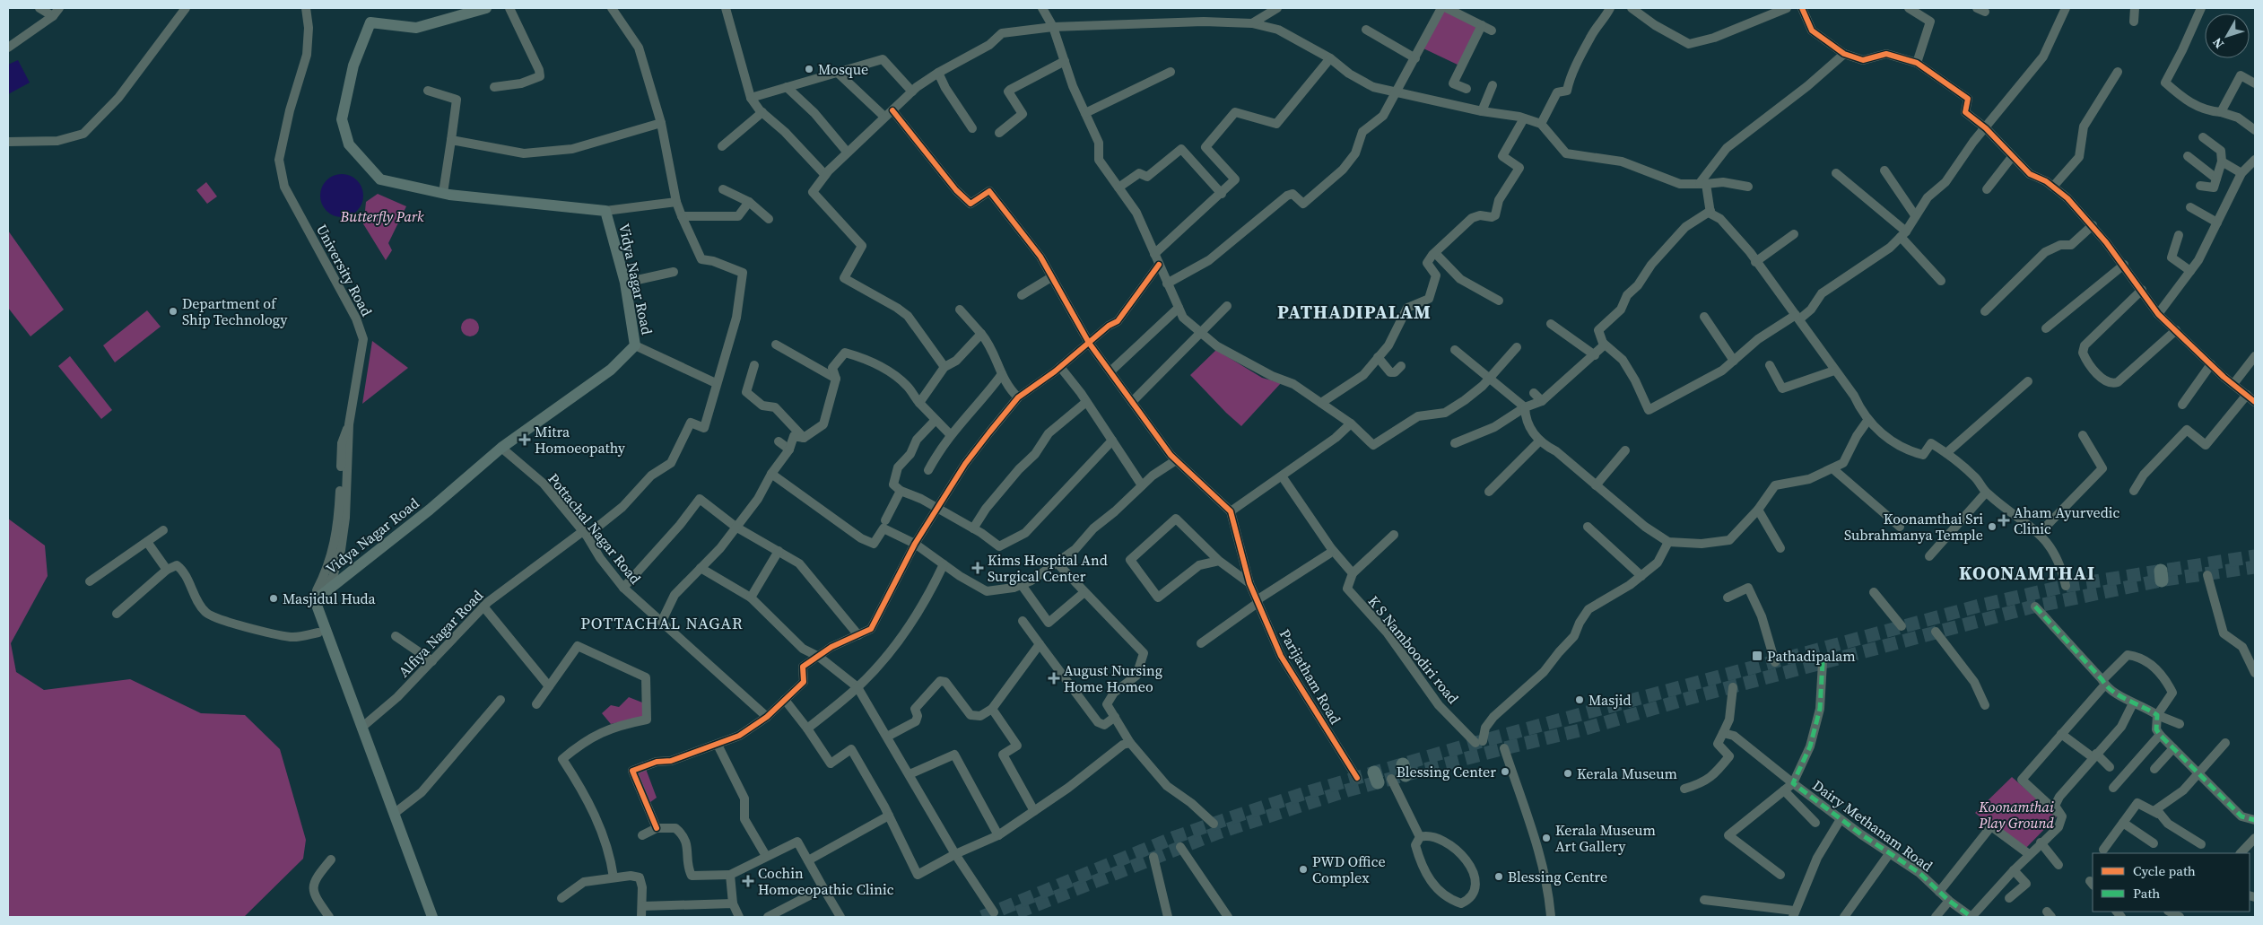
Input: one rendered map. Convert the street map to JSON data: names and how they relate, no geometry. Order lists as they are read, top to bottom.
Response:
{
  "streets": {
    "main road": ["Vidya Nagar Road"],
    "street": [
      "University Road",
      "Pottachal Nagar Road",
      "Alfiya Nagar Road",
      "K S Namboodiri road",
      "Parijatham Road",
      "Dairy Methanam Road"
    ]
  },
  "crossings": [
    ["University Road", "Vidya Nagar Road"],
    ["Vidya Nagar Road", "Pottachal Nagar Road"],
    ["Pottachal Nagar Road", "Alfiya Nagar Road"]
  ],
  "districts": ["PATHADIPALAM", "KOONAMTHAI", "POTTACHAL NAGAR"],
  "parks": ["Butterfly Park", "Koonamthai Play Ground"],
  "places": {
    "other": [
      "Mosque",
      "Department of Ship Technology",
      "Koonamthai Sri Subrahmanya Temple",
      "Masjidul Huda",
      "Masjid",
      "Blessing Center",
      "Kerala Museum",
      "Kerala Museum Art Gallery",
      "PWD Office Complex",
      "Blessing Centre"
    ],
    "health": [
      "Mitra Homoeopathy",
      "Aham Ayurvedic Clinic",
      "Kims Hospital And Surgical Center",
      "August Nursing Home Homeo",
      "Cochin Homoeopathic Clinic"
    ],
    "transit": ["Pathadipalam"]
  },
  "legend": ["Cycle path", "Path"],
  "north": "bottom left"
}
